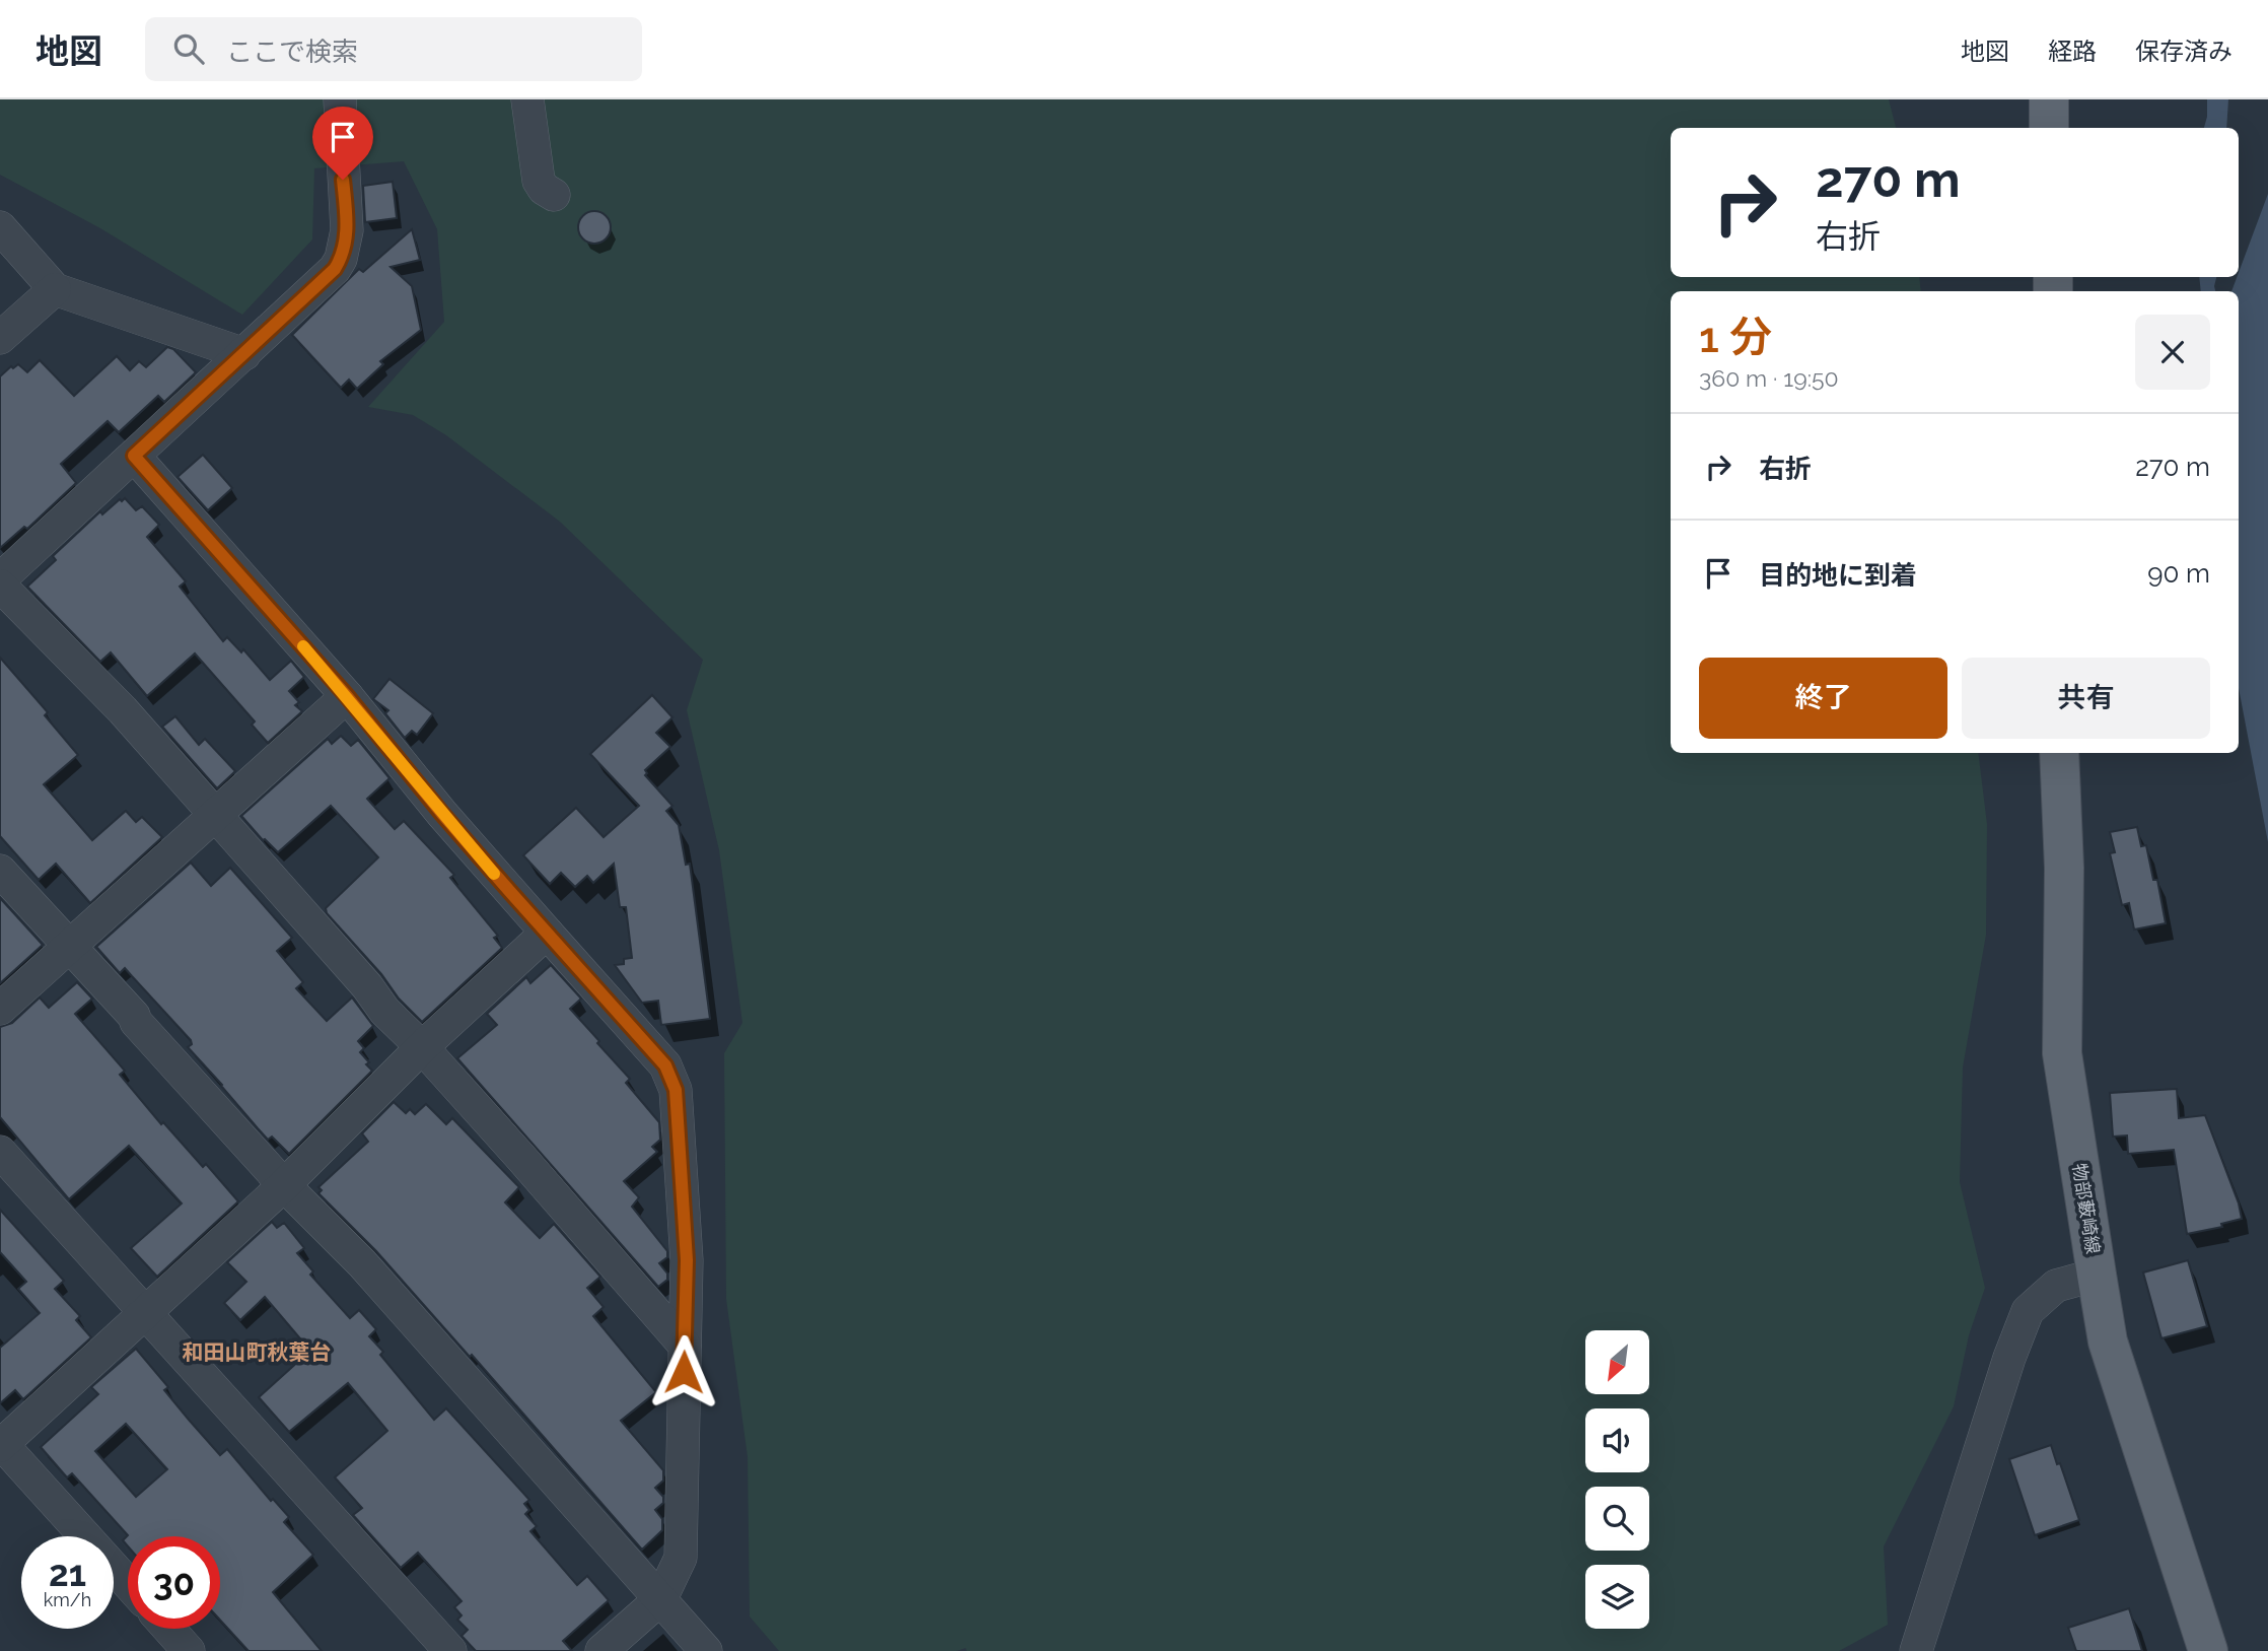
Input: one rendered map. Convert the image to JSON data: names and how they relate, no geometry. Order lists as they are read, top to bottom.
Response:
{
  "streets": {
    "main road": ["物部藪崎線"]
  },
  "districts": ["和田山町秋葉台"],
  "north": "bottom left",
  "page": {
    "header": "地図",
    "search": "ここで検索",
    "nav": ["地図", "経路", "保存済み"],
    "turn": ["270 m", "右折"],
    "heading": ["1 分", "360 m · 19:50"],
    "list": [
      {
        "name": "右折",
        "value": "270 m"
      },
      {
        "name": "目的地に到着",
        "value": "90 m"
      }
    ],
    "buttons": ["終了", "共有"],
    "speed": "21 km/h",
    "limit": "30"
  }
}
